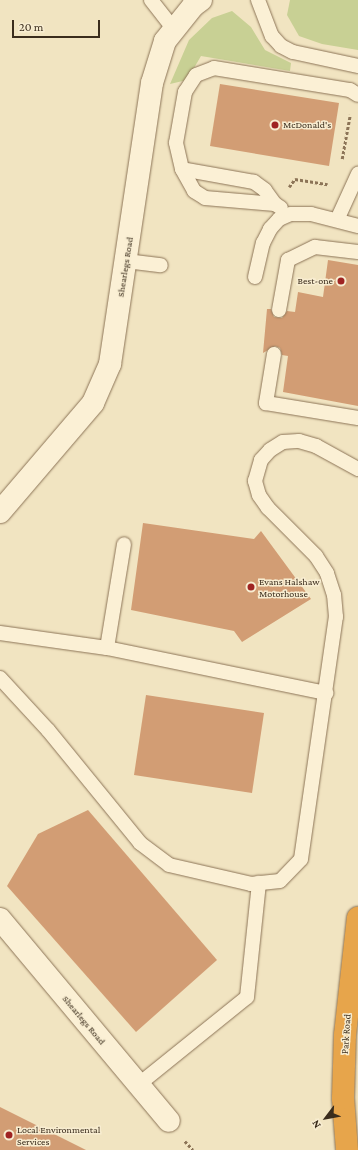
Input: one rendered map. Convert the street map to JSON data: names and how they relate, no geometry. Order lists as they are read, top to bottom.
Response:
{
  "streets": {
    "highway": ["Park Road"],
    "street": ["Shearlegs Road"]
  },
  "places": [
    "McDonald's",
    "Best-one",
    "Evans Halshaw Motorhouse",
    "Local Environmental Services"
  ],
  "scale_bar": "20 m",
  "north": "bottom left"
}
